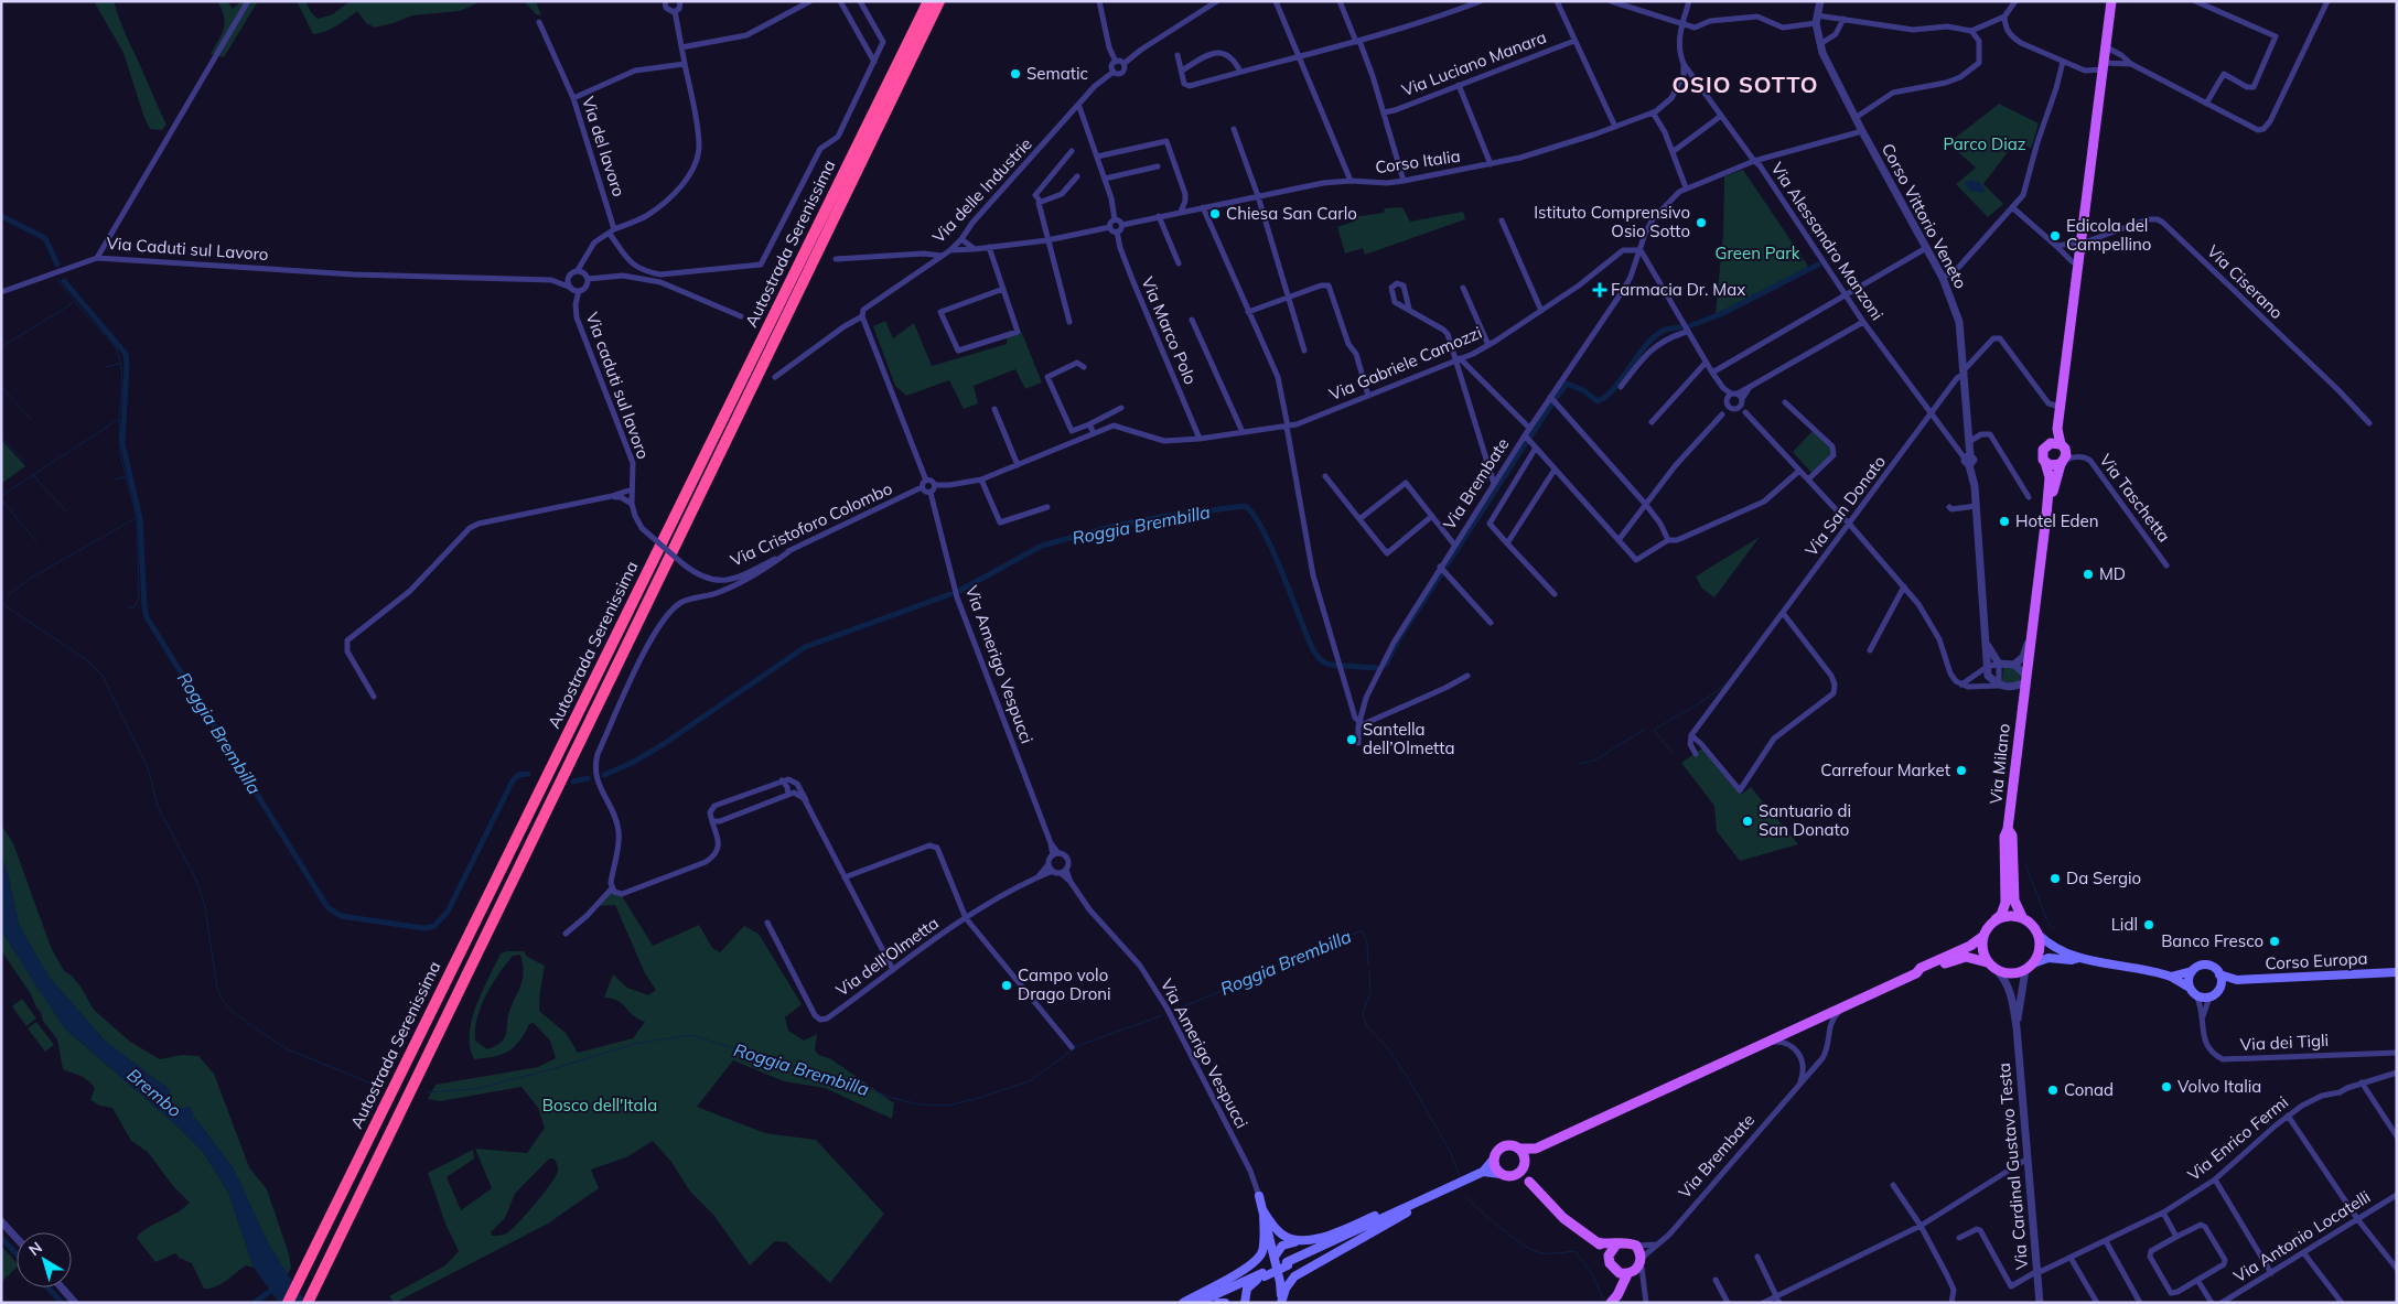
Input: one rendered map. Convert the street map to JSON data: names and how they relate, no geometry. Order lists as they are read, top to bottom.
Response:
{
  "streets": {
    "highway": ["Autostrada Serenissima"],
    "main road": ["Via Milano", "Corso Europa"],
    "street": [
      "Via Luciano Manara",
      "Via del lavoro",
      "Corso Italia",
      "Via delle Industrie",
      "Corso Vittorio Veneto",
      "Via Alessandro Manzoni",
      "Via Caduti sul Lavoro",
      "Via Ciserano",
      "Via Marco Polo",
      "Via Gabriele Camozzi",
      "Via caduti sul lavoro",
      "Via Brembate",
      "Via Taschetta",
      "Via San Donato",
      "Via Cristoforo Colombo",
      "Via Amerigo Vespucci",
      "Via dell'Olmetta",
      "Via dei Tigli",
      "Via Enrico Fermi",
      "Via Cardinal Gustavo Testa",
      "Via Antonio Locatelli"
    ]
  },
  "crossings": [
    ["Corso Italia", "Via Alessandro Manzoni"],
    ["Corso Italia", "Via Marco Polo"],
    ["Corso Vittorio Veneto", "Via Alessandro Manzoni"],
    ["Corso Vittorio Veneto", "Via Brembate"],
    ["Corso Vittorio Veneto", "Via San Donato"],
    ["Via Alessandro Manzoni", "Via Brembate"],
    ["Via Alessandro Manzoni", "Via San Donato"],
    ["Via Caduti sul Lavoro", "Via caduti sul lavoro"],
    ["Via Gabriele Camozzi", "Via Brembate"],
    ["Via caduti sul lavoro", "Via Cristoforo Colombo"],
    ["Via Cristoforo Colombo", "Via Amerigo Vespucci"],
    ["Via Amerigo Vespucci", "Via dell'Olmetta"],
    ["Via Milano", "Via Cardinal Gustavo Testa"],
    ["Corso Europa", "Via dei Tigli"],
    ["Via Enrico Fermi", "Via Cardinal Gustavo Testa"]
  ],
  "districts": ["OSIO SOTTO"],
  "water": ["Roggia Brembilla", "Brembo"],
  "parks": ["Parco Diaz", "Green Park", "Bosco dell'Itala"],
  "places": {
    "other": [
      "Sematic",
      "Chiesa San Carlo",
      "Istituto Comprensivo Osio Sotto",
      "Edicola del Campellino",
      "Hotel Eden",
      "MD",
      "Santella dell’Olmetta",
      "Carrefour Market",
      "Santuario di San Donato",
      "Da Sergio",
      "Lidl",
      "Banco Fresco",
      "Campo volo Drago Droni",
      "Volvo Italia",
      "Conad"
    ],
    "health": ["Farmacia Dr. Max"]
  },
  "north": "top left"
}
